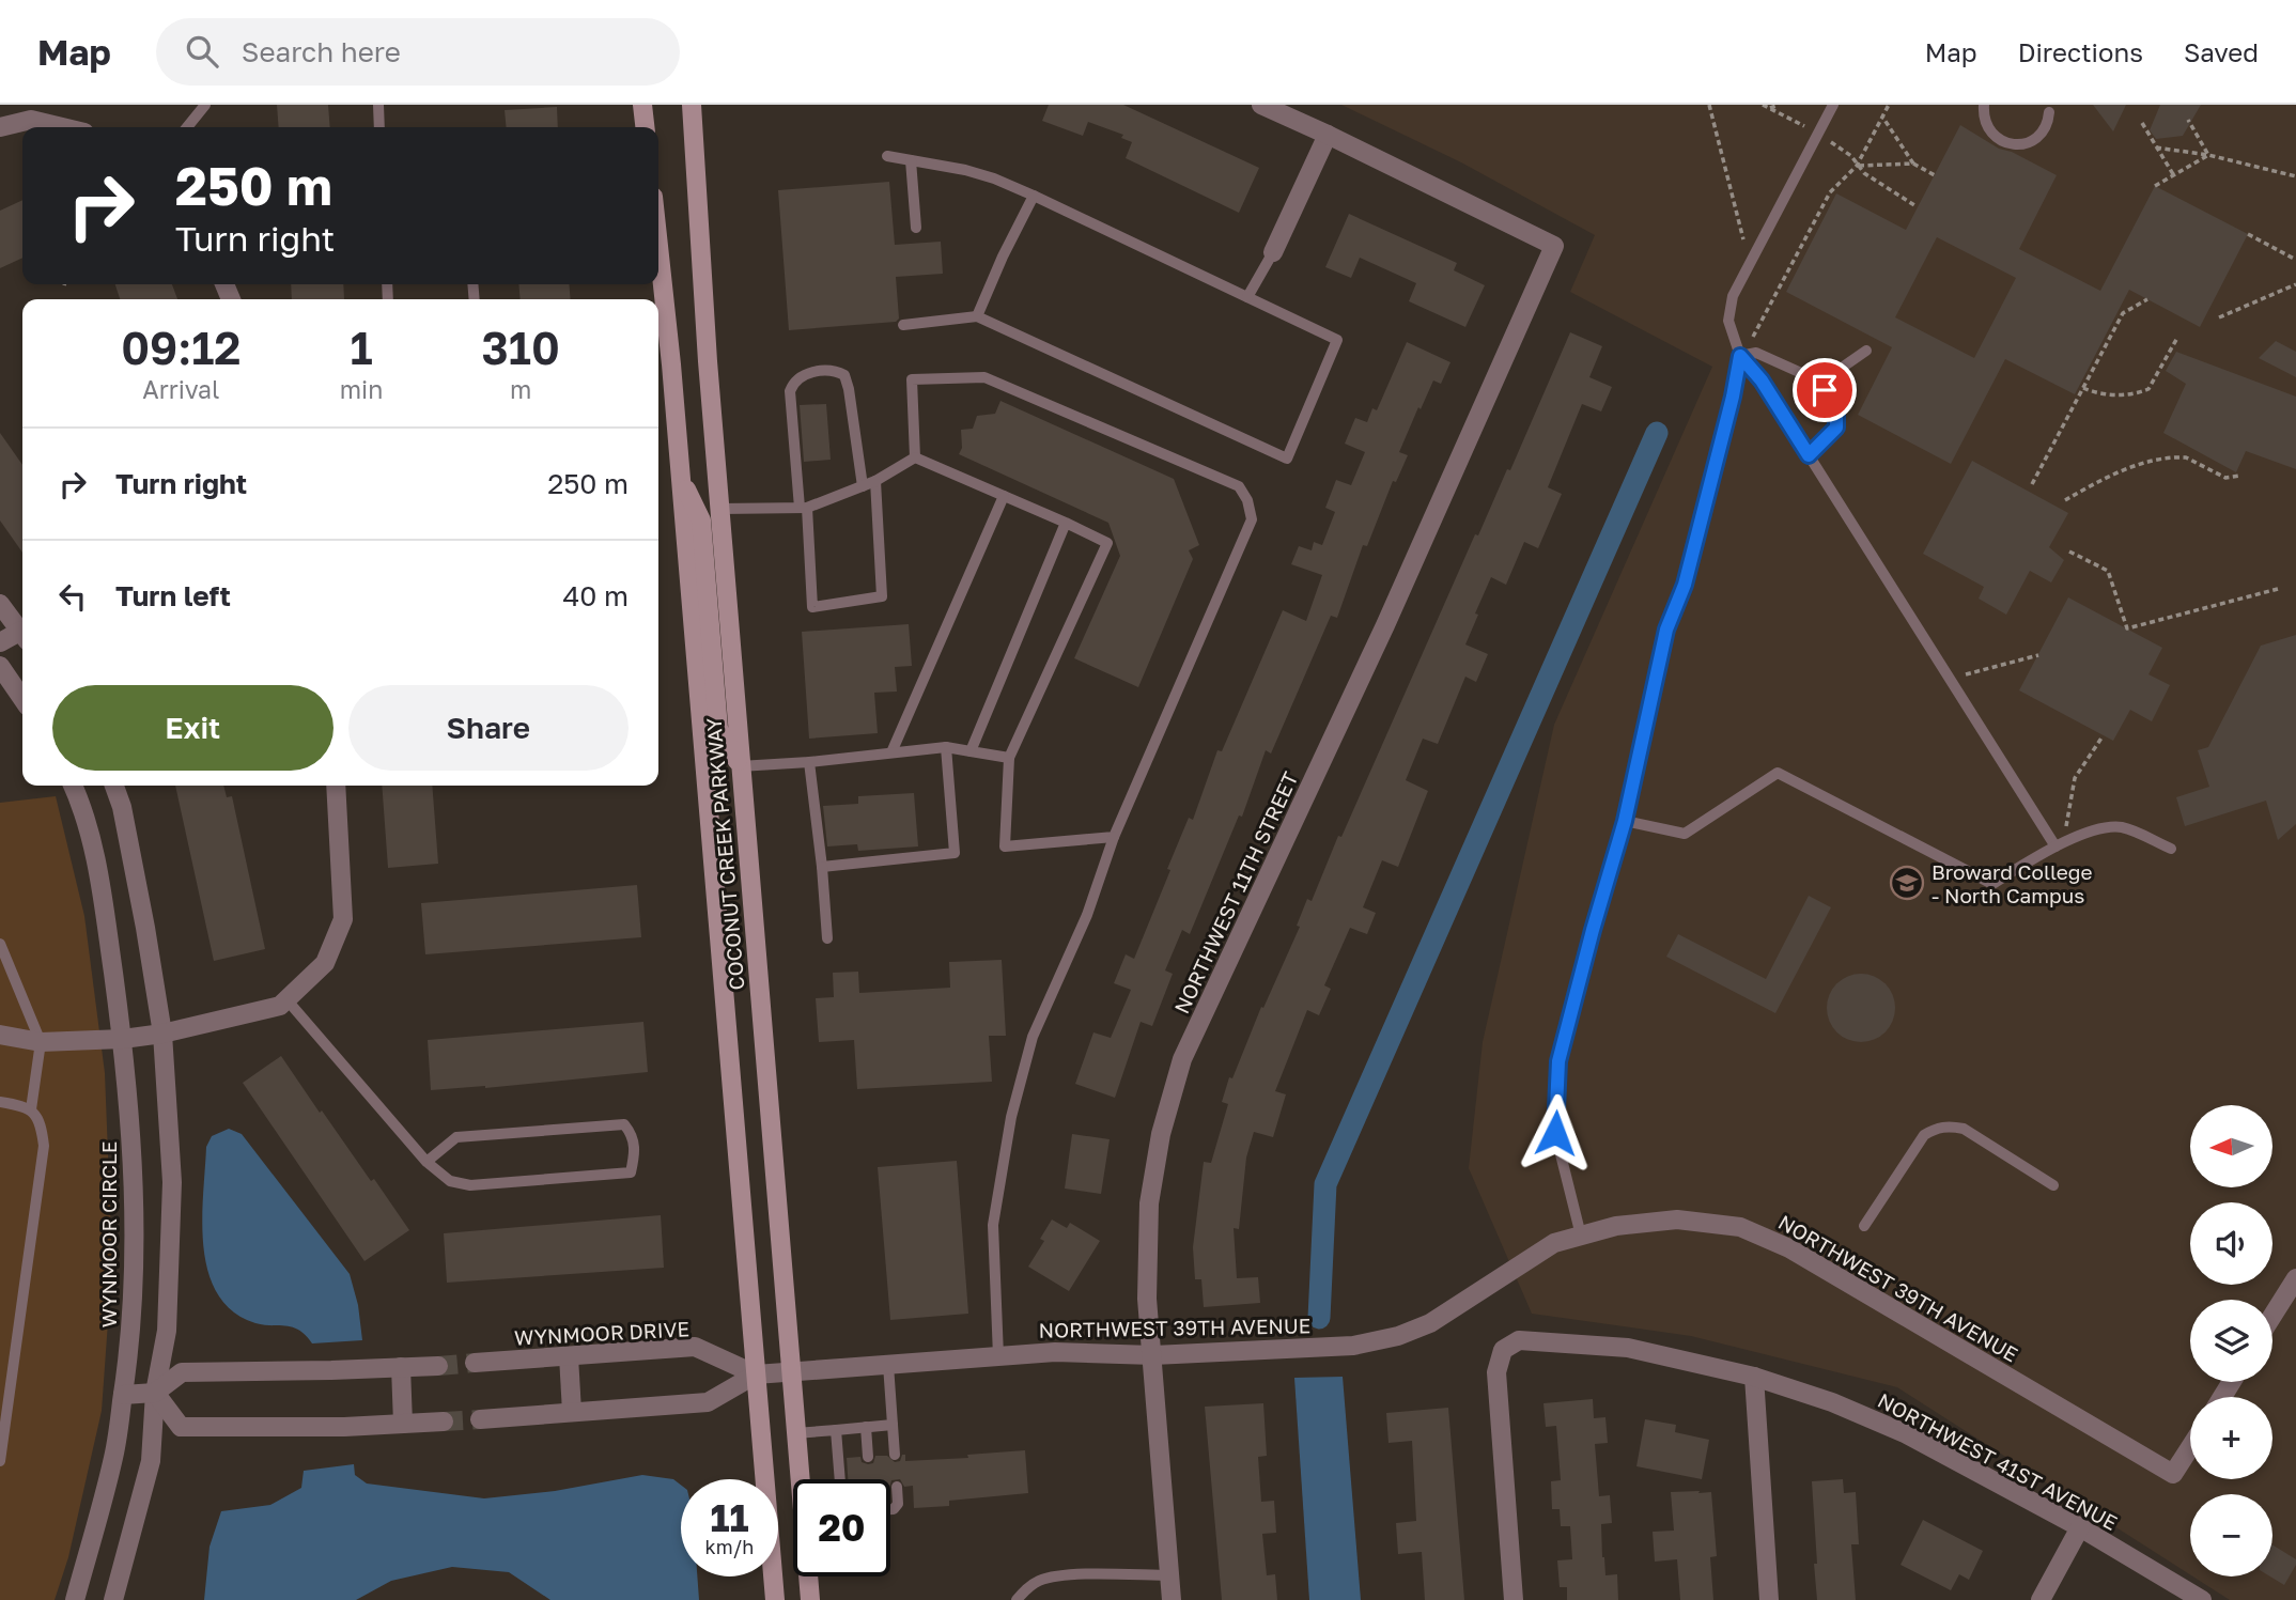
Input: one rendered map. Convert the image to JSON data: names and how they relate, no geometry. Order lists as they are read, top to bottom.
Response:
{
  "streets": {
    "main road": ["COCONUT CREEK PARKWAY"],
    "street": [
      "NORTHWEST 11TH STREET",
      "WYNMOOR CIRCLE",
      "NORTHWEST 39TH AVENUE",
      "WYNMOOR DRIVE",
      "NORTHWEST 41ST AVENUE"
    ]
  },
  "crossings": [
    ["COCONUT CREEK PARKWAY", "NORTHWEST 39TH AVENUE"],
    ["COCONUT CREEK PARKWAY", "WYNMOOR DRIVE"],
    ["NORTHWEST 11TH STREET", "NORTHWEST 39TH AVENUE"],
    ["NORTHWEST 39TH AVENUE", "WYNMOOR DRIVE"]
  ],
  "places": {
    "school or university": ["Broward College - North Campus"]
  },
  "north": "left",
  "page": {
    "header": "Map",
    "search": "Search here",
    "nav": ["Map", "Directions", "Saved"],
    "turn": ["250 m", "Turn right"],
    "eta": [
      "09:12",
      "Arrival",
      "1",
      "min",
      "310",
      "m"
    ],
    "list": [
      {
        "name": "Turn right",
        "value": "250 m"
      },
      {
        "name": "Turn left",
        "value": "40 m"
      }
    ],
    "buttons": ["Exit", "Share"],
    "map_buttons": ["+", "−"],
    "speed": "11 km/h",
    "limit": "20"
  }
}
